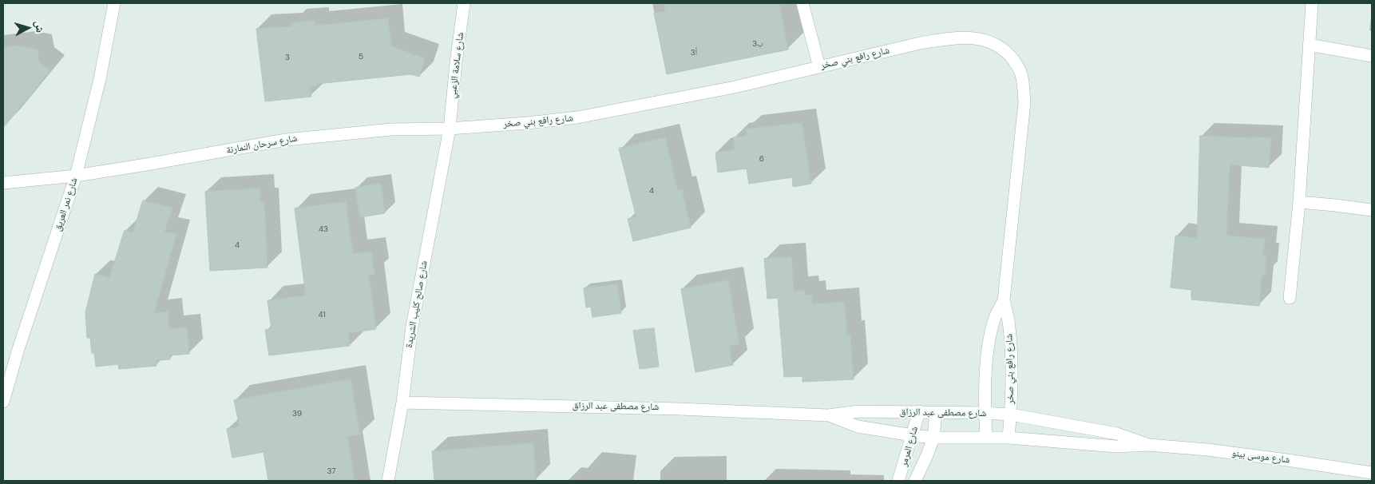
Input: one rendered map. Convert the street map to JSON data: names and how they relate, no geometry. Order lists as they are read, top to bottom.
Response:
{
  "streets": {
    "street": [
      "شارع رافع بني صخر",
      "شارع سلامة الزعبي",
      "شارع سرحان النمارنة",
      "شارع نمر العريق",
      "شارع صالح كليب الشريدة",
      "شارع مصطفى عبد الرزاق",
      "شارع المرمر",
      "شارع موسى بينو"
    ]
  },
  "crossings": [
    ["شارع رافع بني صخر", "شارع سلامة الزعبي"],
    ["شارع رافع بني صخر", "شارع سرحان النمارنة"],
    ["شارع رافع بني صخر", "شارع صالح كليب الشريدة"],
    ["شارع رافع بني صخر", "شارع مصطفى عبد الرزاق"],
    ["شارع رافع بني صخر", "شارع موسى بينو"],
    ["شارع سلامة الزعبي", "شارع سرحان النمارنة"],
    ["شارع سلامة الزعبي", "شارع صالح كليب الشريدة"],
    ["شارع سرحان النمارنة", "شارع نمر العريق"],
    ["شارع سرحان النمارنة", "شارع صالح كليب الشريدة"],
    ["شارع صالح كليب الشريدة", "شارع مصطفى عبد الرزاق"],
    ["شارع مصطفى عبد الرزاق", "شارع المرمر"],
    ["شارع مصطفى عبد الرزاق", "شارع موسى بينو"]
  ],
  "house_numbers": [
    "3ب",
    "3أ",
    "5",
    "3",
    "6",
    "4",
    "43",
    "4",
    "41",
    "39",
    "37"
  ],
  "north": "right"
}
